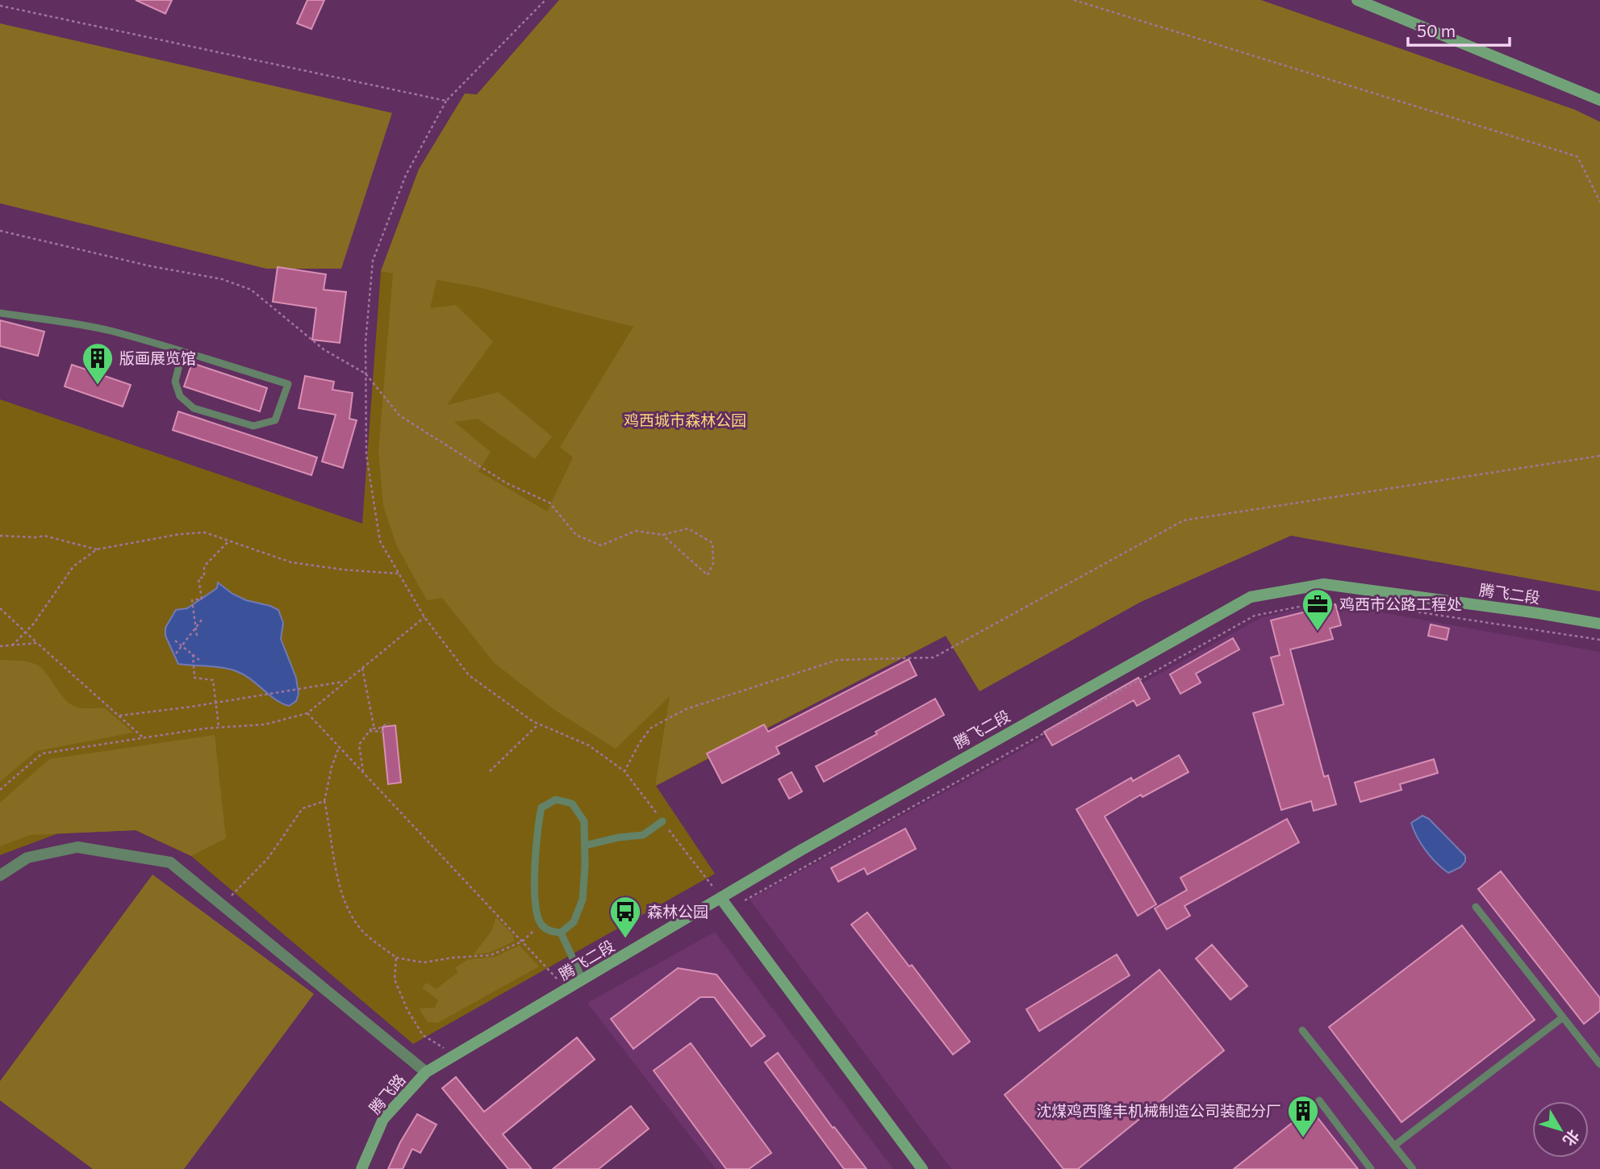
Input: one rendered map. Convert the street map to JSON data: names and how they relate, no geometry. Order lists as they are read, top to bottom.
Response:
{
  "streets": {
    "street": ["腾飞二段", "腾飞路"]
  },
  "crossings": [
    ["腾飞二段", "腾飞路"]
  ],
  "parks": ["鸡西城市森林公园"],
  "places": {
    "building": ["版画展览馆", "沈煤鸡西隆丰机械制造公司装配分厂"],
    "office": ["鸡西市公路工程处"],
    "bus stop": ["森林公园"]
  },
  "scale_bar": "50 m",
  "north": "bottom right"
}
